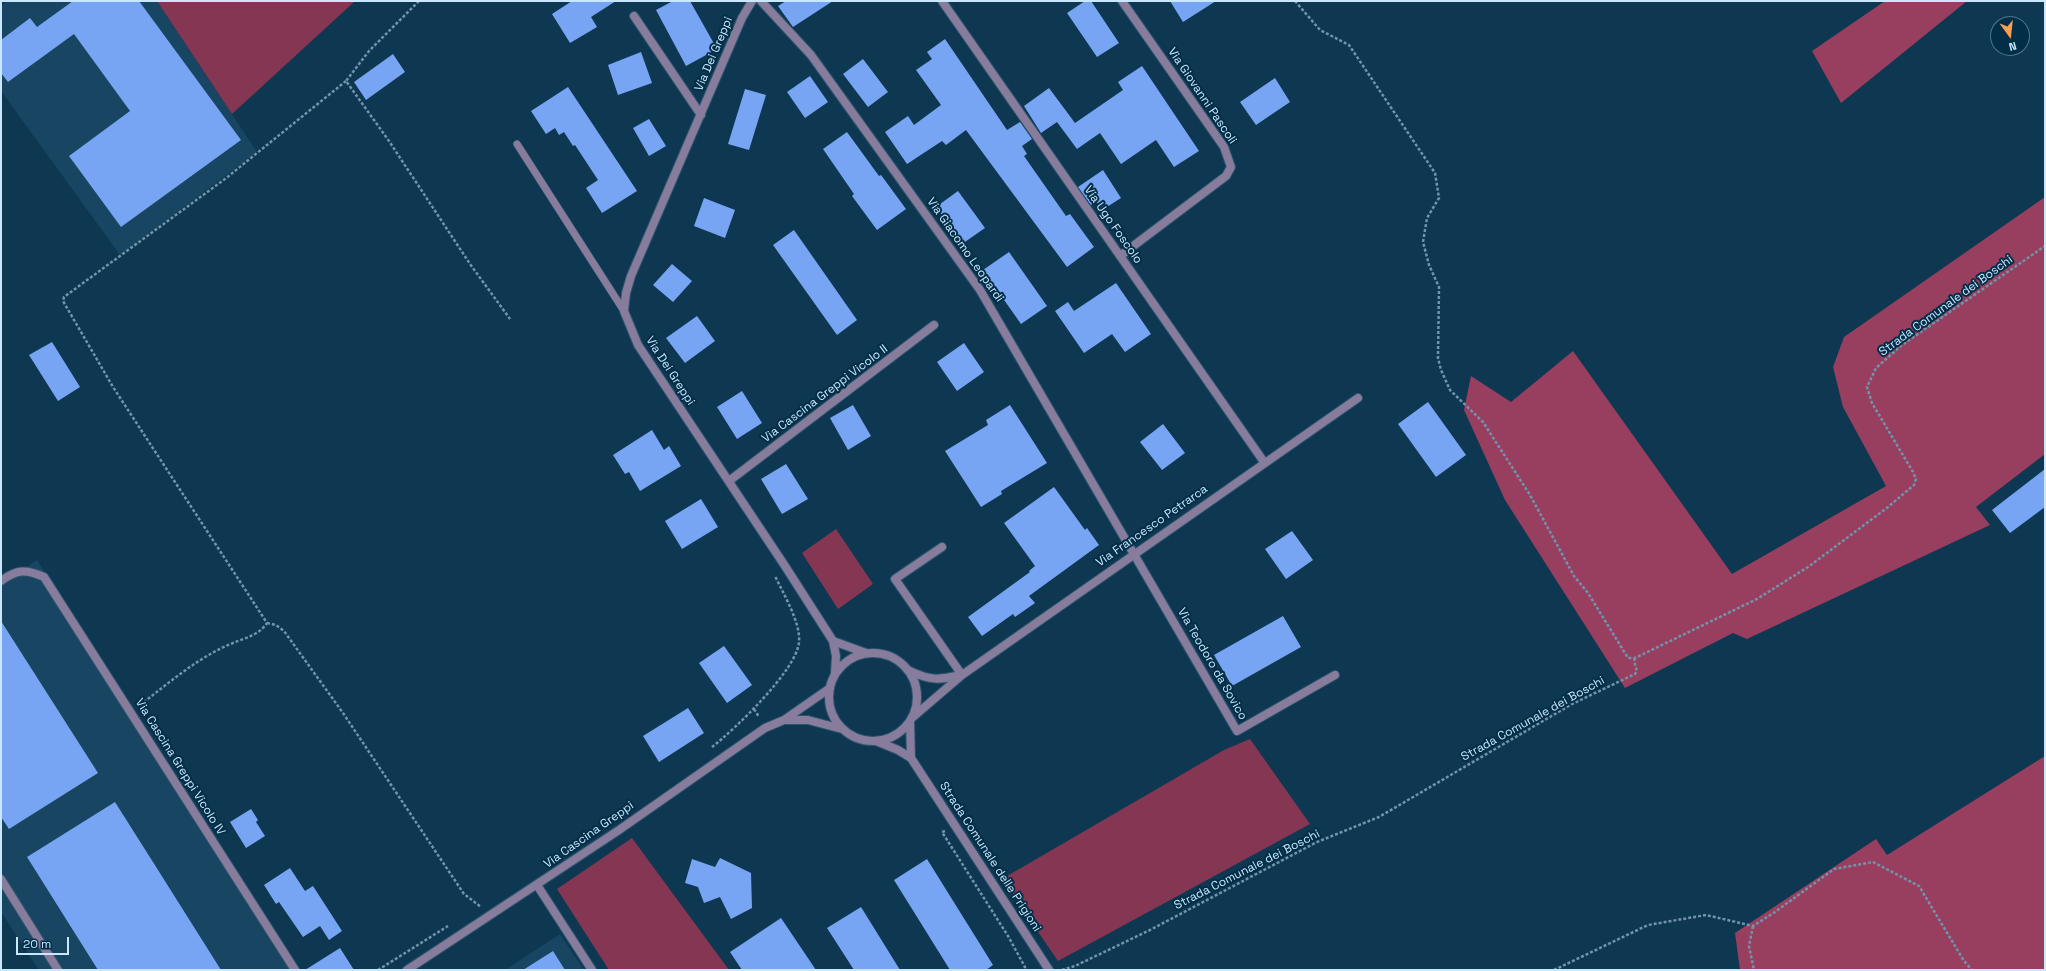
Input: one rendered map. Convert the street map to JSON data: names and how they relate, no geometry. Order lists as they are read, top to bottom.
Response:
{
  "streets": {
    "street": [
      "Via Dei Greppi",
      "Via Giovanni Pascoli",
      "Via Ugo Foscolo",
      "Via Giacomo Leopardi",
      "Via Cascina Greppi Vicolo II",
      "Via Francesco Petrarca",
      "Via Teodoro da Sovico",
      "Via Cascina Greppi Vicolo IV",
      "Via Cascina Greppi",
      "Strada Comunale delle Prigioni"
    ],
    "path": ["Strada Comunale dei Boschi"]
  },
  "crossings": [
    ["Via Dei Greppi", "Via Cascina Greppi Vicolo II"],
    ["Via Giovanni Pascoli", "Via Ugo Foscolo"],
    ["Via Ugo Foscolo", "Via Francesco Petrarca"],
    ["Via Giacomo Leopardi", "Via Francesco Petrarca"],
    ["Via Giacomo Leopardi", "Via Teodoro da Sovico"],
    ["Via Francesco Petrarca", "Via Teodoro da Sovico"]
  ],
  "scale_bar": "20 m",
  "north": "bottom"
}
